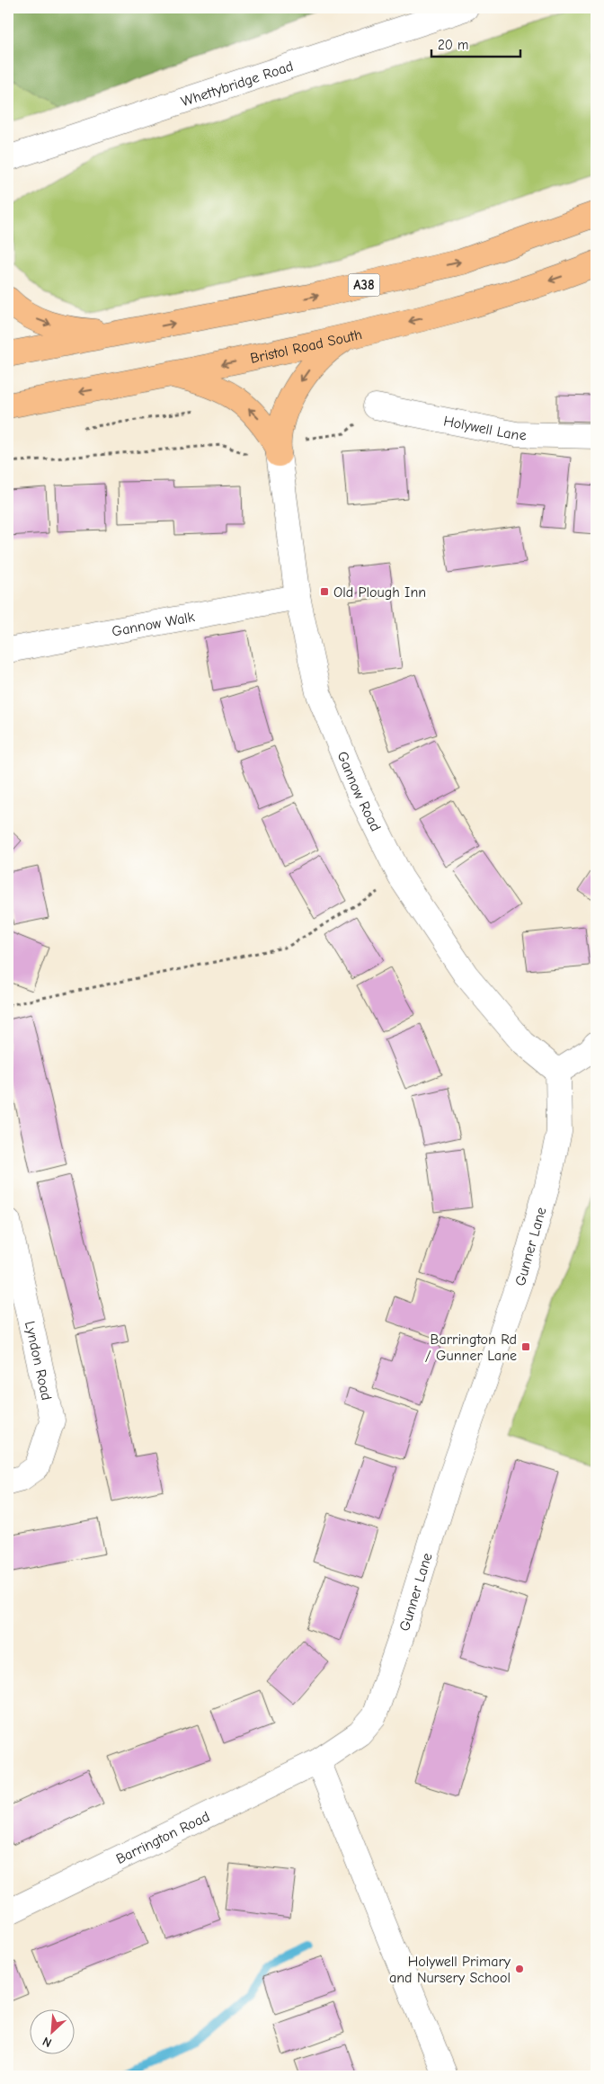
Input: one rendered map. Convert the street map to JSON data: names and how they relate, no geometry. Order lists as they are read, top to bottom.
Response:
{
  "streets": {
    "highway": ["A38", "Bristol Road South"],
    "street": [
      "Whettybridge Road",
      "Holywell Lane",
      "Gannow Walk",
      "Gannow Road",
      "Gunner Lane",
      "Lyndon Road",
      "Barrington Road"
    ]
  },
  "crossings": [
    ["Gannow Walk", "Gannow Road"],
    ["Gannow Road", "Gunner Lane"],
    ["Gunner Lane", "Barrington Road"]
  ],
  "places": {
    "transit": ["Old Plough Inn", "Barrington Rd / Gunner Lane"],
    "other": ["Holywell Primary and Nursery School"]
  },
  "scale_bar": "20 m",
  "north": "bottom left"
}
